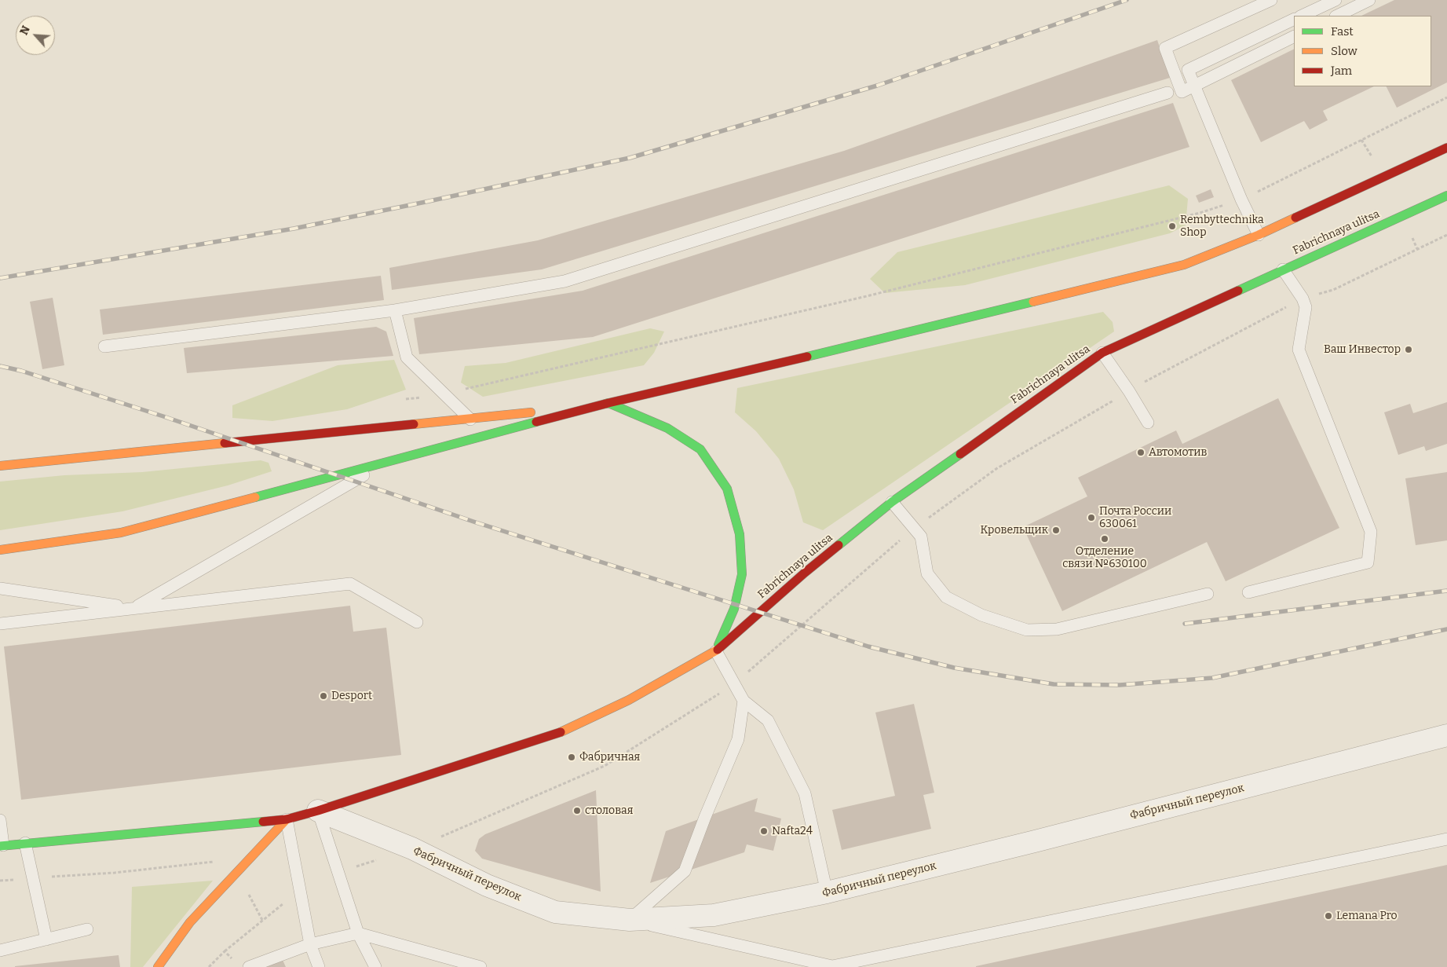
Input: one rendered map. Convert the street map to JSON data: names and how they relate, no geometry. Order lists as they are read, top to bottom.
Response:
{
  "streets": {
    "main road": ["Fabrichnaya ulitsa"],
    "street": ["Фабричный переулок"]
  },
  "crossings": [
    ["Fabrichnaya ulitsa", "Фабричный переулок"]
  ],
  "places": [
    "Rembyttechnika Shop",
    "Ваш Инвестор",
    "Автомотив",
    "Почта России 630061",
    "Кровельщик",
    "Отделение связи №630100",
    "Desport",
    "Фабричная",
    "столовая",
    "Nafta24",
    "Lemana Pro"
  ],
  "legend": ["Fast", "Slow", "Jam"],
  "north": "top left"
}
